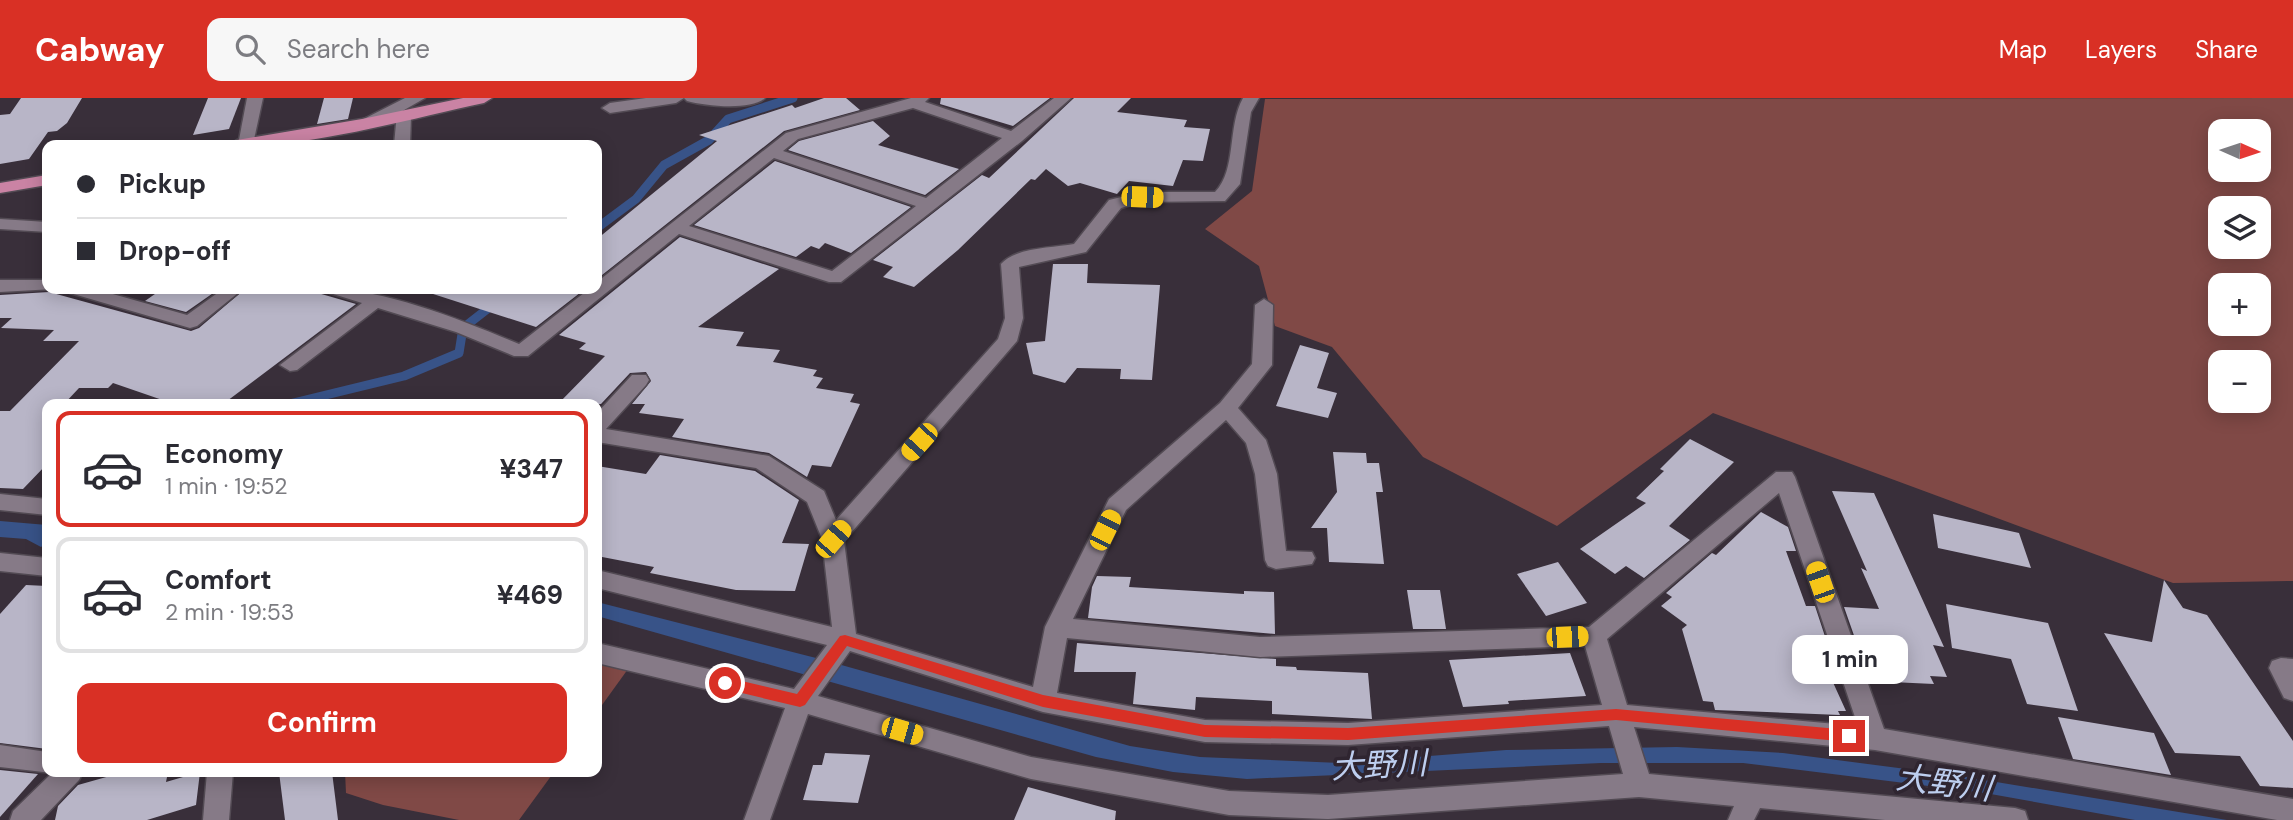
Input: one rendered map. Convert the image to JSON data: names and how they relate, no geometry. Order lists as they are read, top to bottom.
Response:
{
  "water": ["大野川"],
  "north": "right",
  "page": {
    "header": "Cabway",
    "search": "Search here",
    "nav": ["Map", "Layers", "Share"],
    "map_buttons": ["+", "−"],
    "banner": ["Pickup", "Drop-off"],
    "list": [
      {
        "name": "Economy",
        "note": "1 min · 19:52",
        "value": "¥347"
      },
      {
        "name": "Comfort",
        "note": "2 min · 19:53",
        "value": "¥469"
      }
    ],
    "bubble": "1 min",
    "buttons": "Confirm"
  }
}
